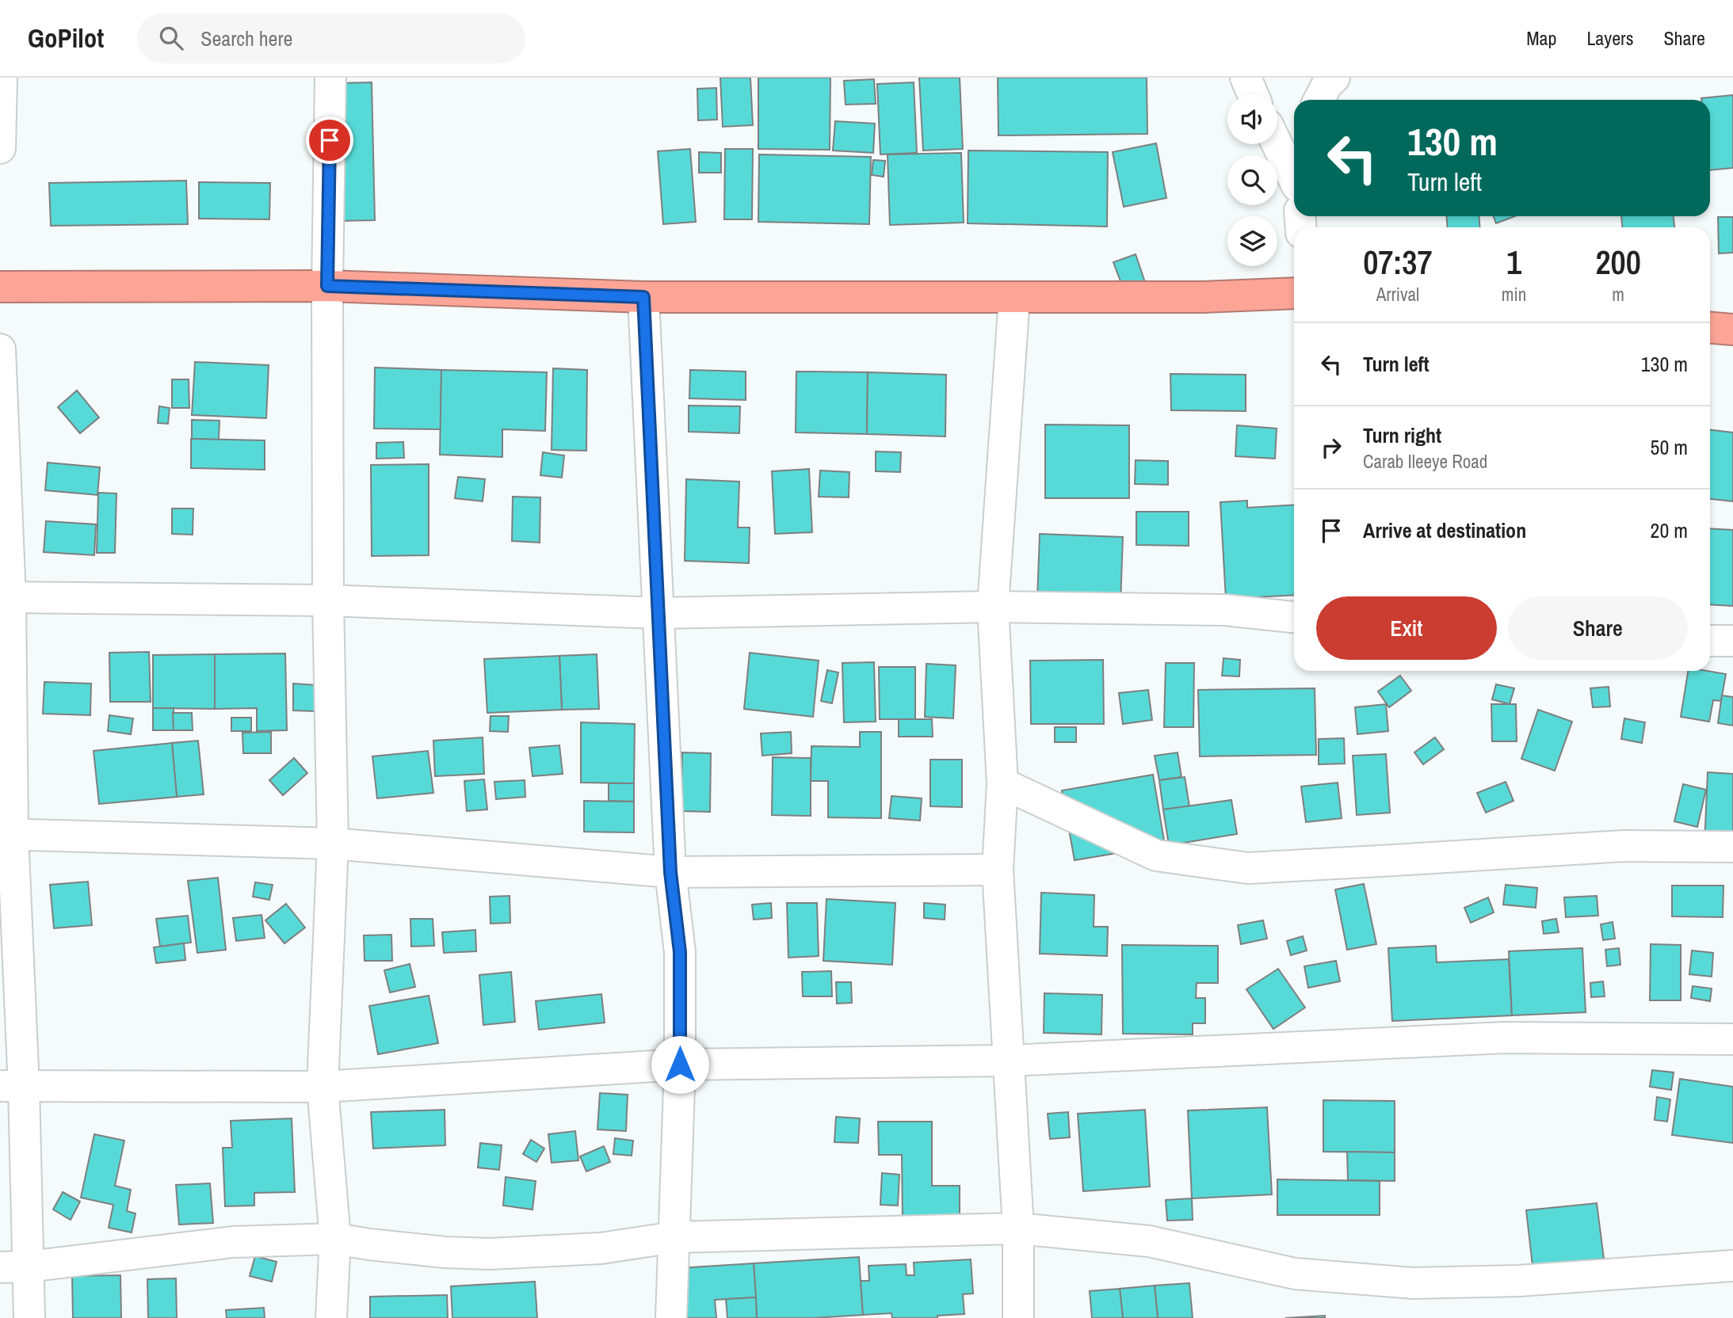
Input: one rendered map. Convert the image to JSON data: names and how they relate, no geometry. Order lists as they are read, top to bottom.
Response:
{
  "page": {
    "header": "GoPilot",
    "search": "Search here",
    "nav": ["Map", "Layers", "Share"],
    "turn": ["130 m", "Turn left"],
    "eta": [
      "07:37",
      "Arrival",
      "1",
      "min",
      "200",
      "m"
    ],
    "list": [
      {
        "name": "Turn left",
        "value": "130 m"
      },
      {
        "name": "Turn right",
        "note": "Carab Ileeye Road",
        "value": "50 m"
      },
      {
        "name": "Arrive at destination",
        "value": "20 m"
      }
    ],
    "buttons": ["Exit", "Share"]
  }
}
